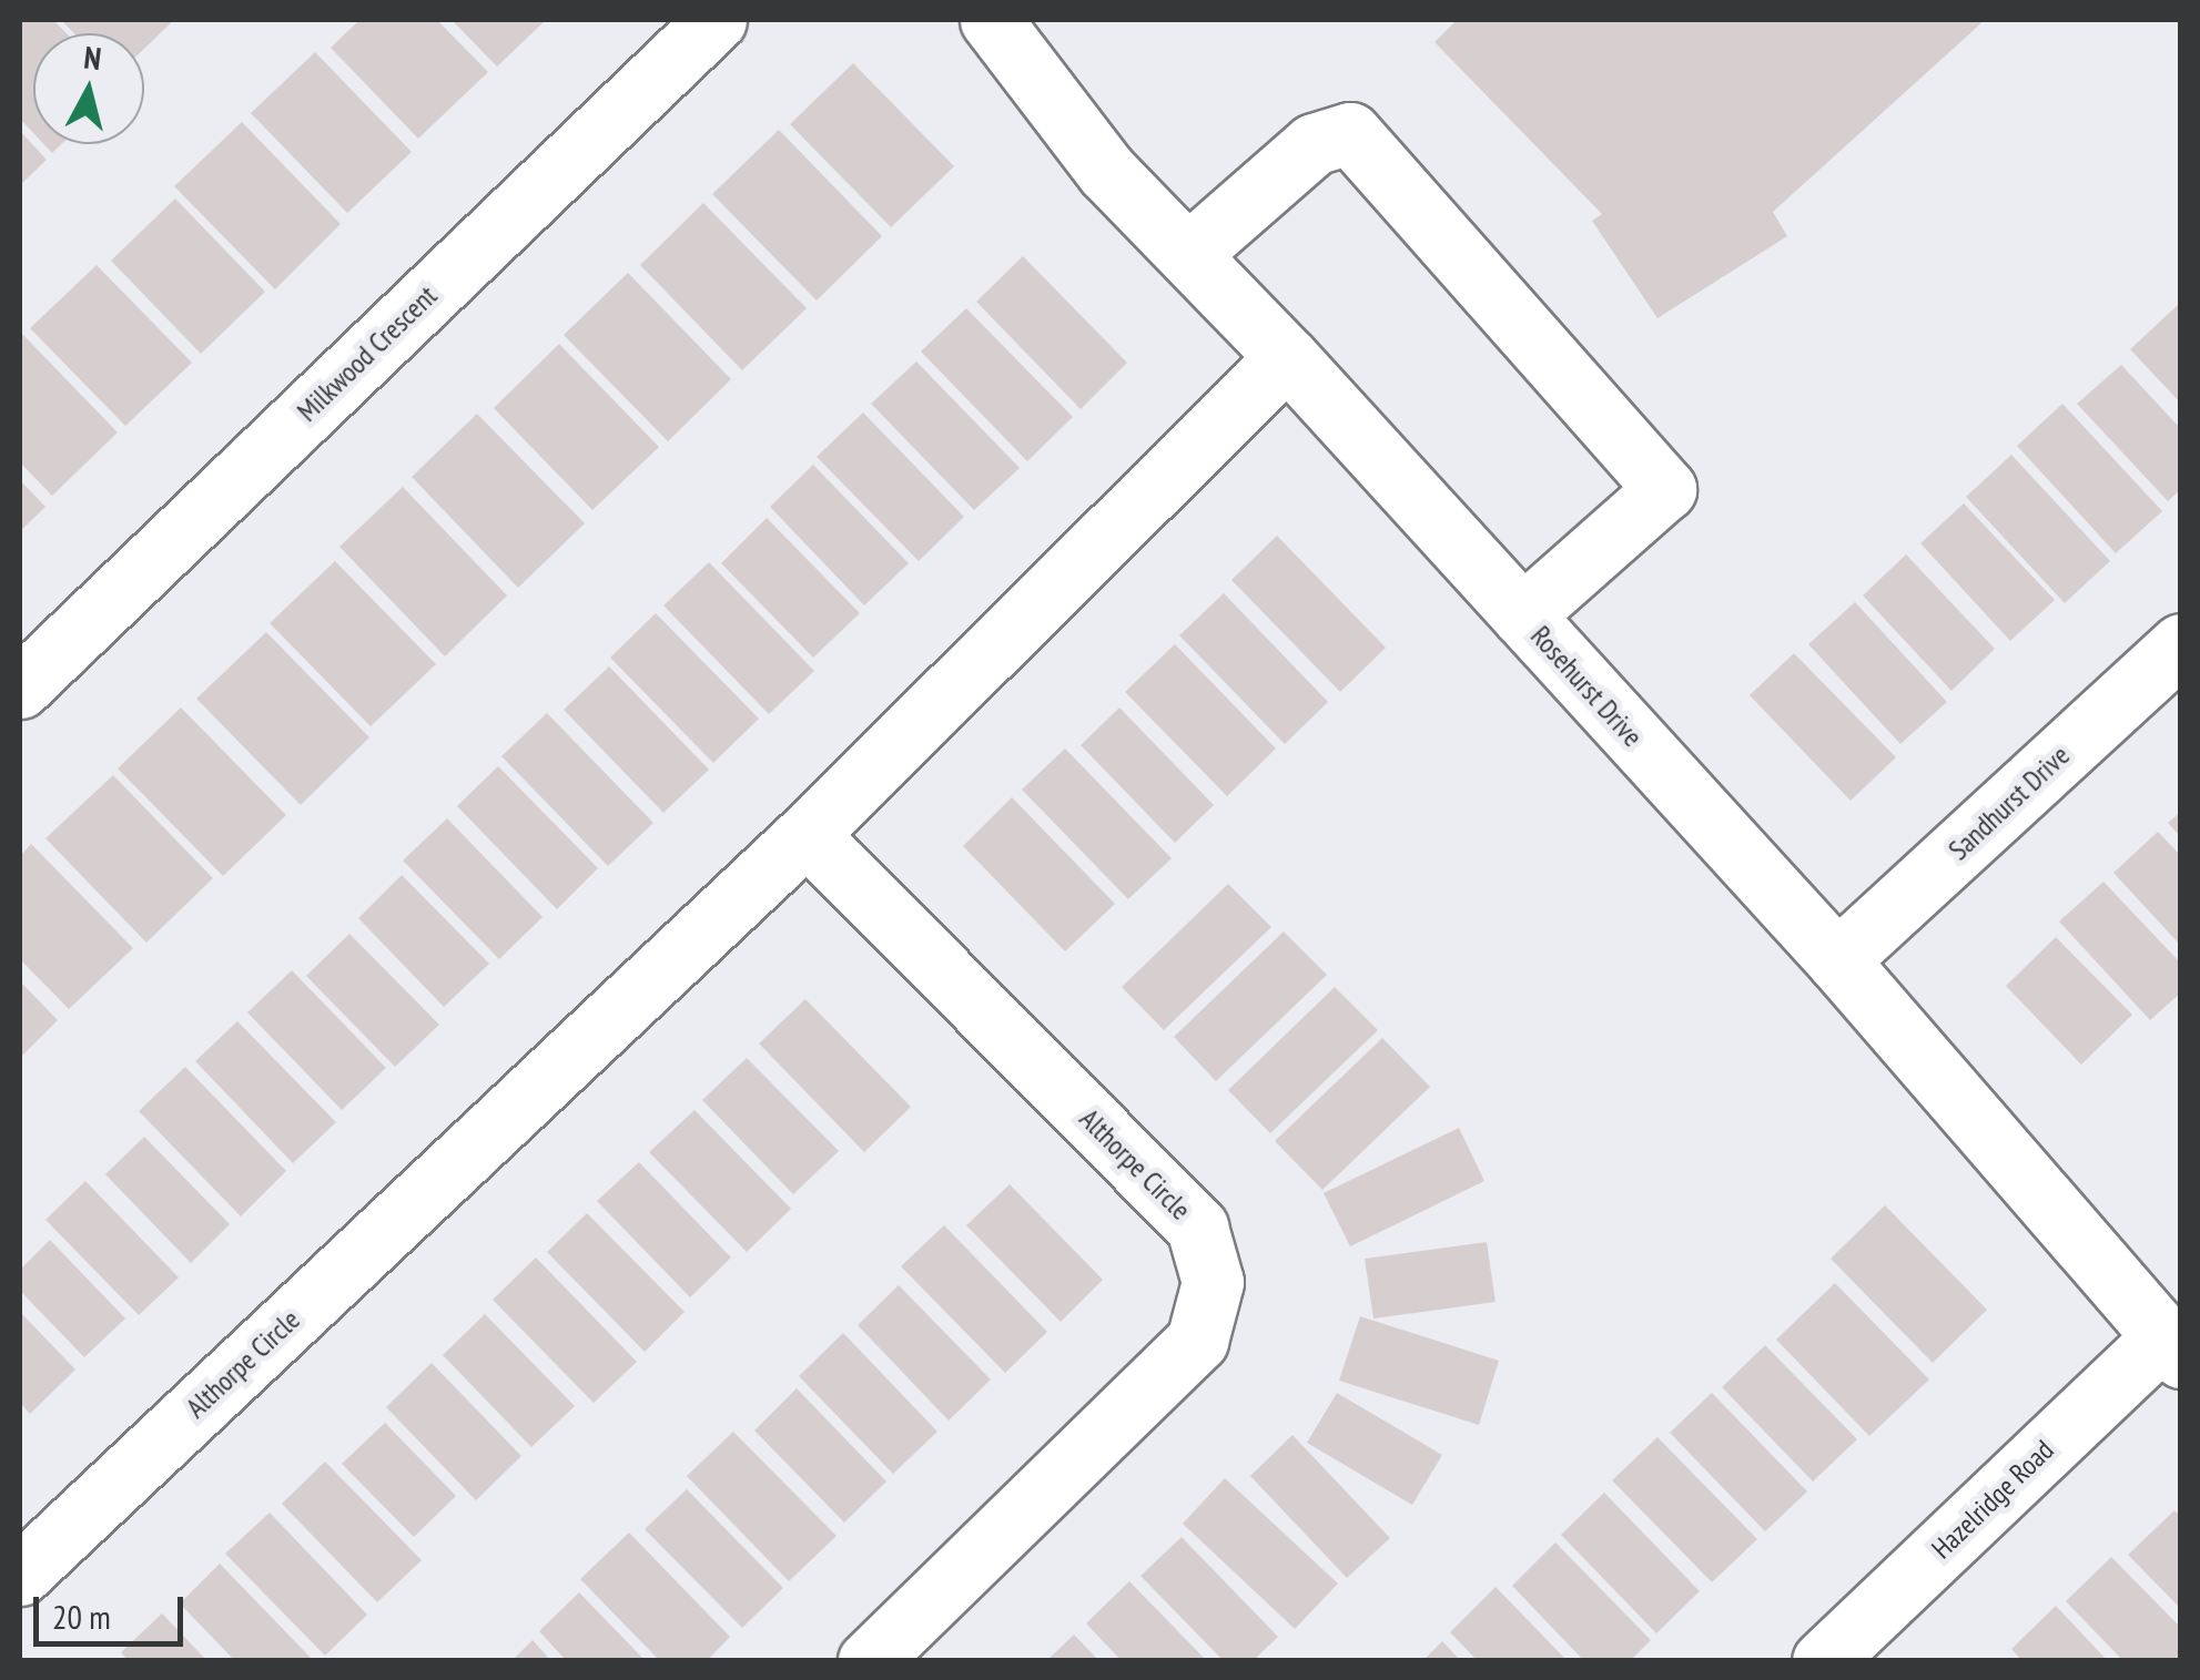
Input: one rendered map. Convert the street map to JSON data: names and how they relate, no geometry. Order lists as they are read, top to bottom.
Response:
{
  "streets": {
    "street": [
      "Milkwood Crescent",
      "Rosehurst Drive",
      "Sandhurst Drive",
      "Althorpe Circle",
      "Hazelridge Road"
    ]
  },
  "crossings": [
    ["Rosehurst Drive", "Sandhurst Drive"],
    ["Rosehurst Drive", "Althorpe Circle"],
    ["Rosehurst Drive", "Hazelridge Road"]
  ],
  "scale_bar": "20 m",
  "north": "top"
}
